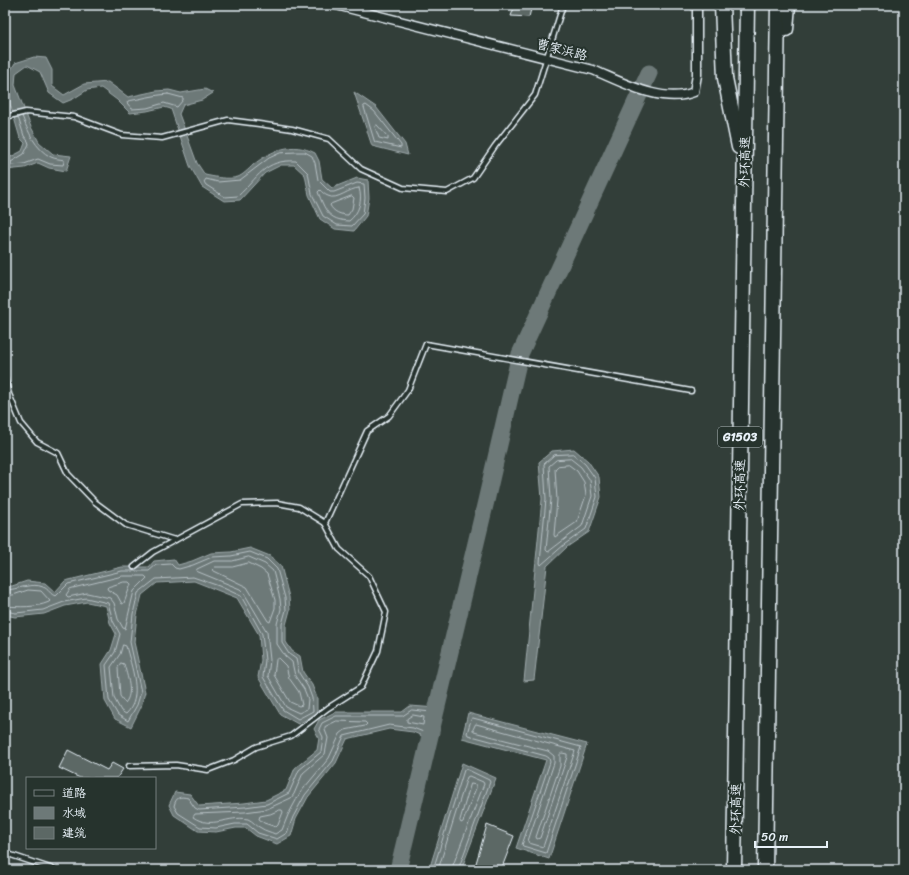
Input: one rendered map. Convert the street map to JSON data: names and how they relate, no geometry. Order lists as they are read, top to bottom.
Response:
{
  "streets": {
    "highway": ["外环高速", "G1503"],
    "street": ["曹家浜路"]
  },
  "legend": ["道路", "水域", "建筑"],
  "scale_bar": "50 m"
}
